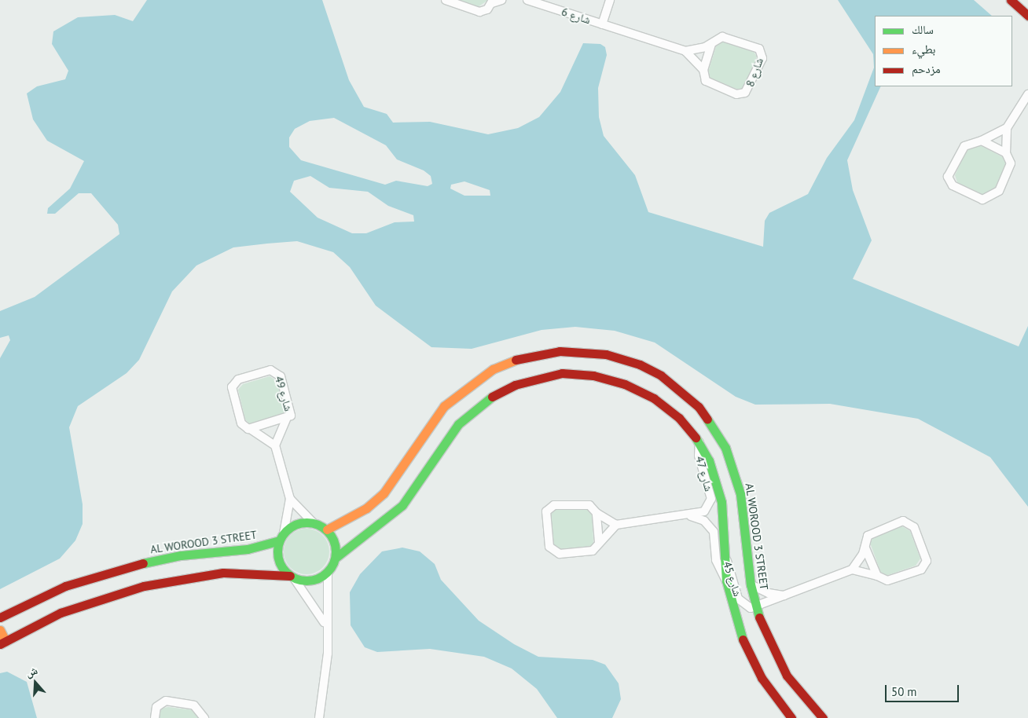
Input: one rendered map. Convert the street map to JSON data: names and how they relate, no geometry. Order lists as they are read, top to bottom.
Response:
{
  "streets": {
    "street": [
      "شارع 6",
      "شارع 8",
      "شارع 49",
      "شارع 47",
      "AL WOROOD 3 STREET",
      "شارع 45"
    ]
  },
  "crossings": [
    ["شارع 6", "شارع 8"],
    ["AL WOROOD 3 STREET", "شارع 45"]
  ],
  "legend": ["سالك", "بطيء", "مزدحم"],
  "scale_bar": "50 m",
  "north": "top"
}
